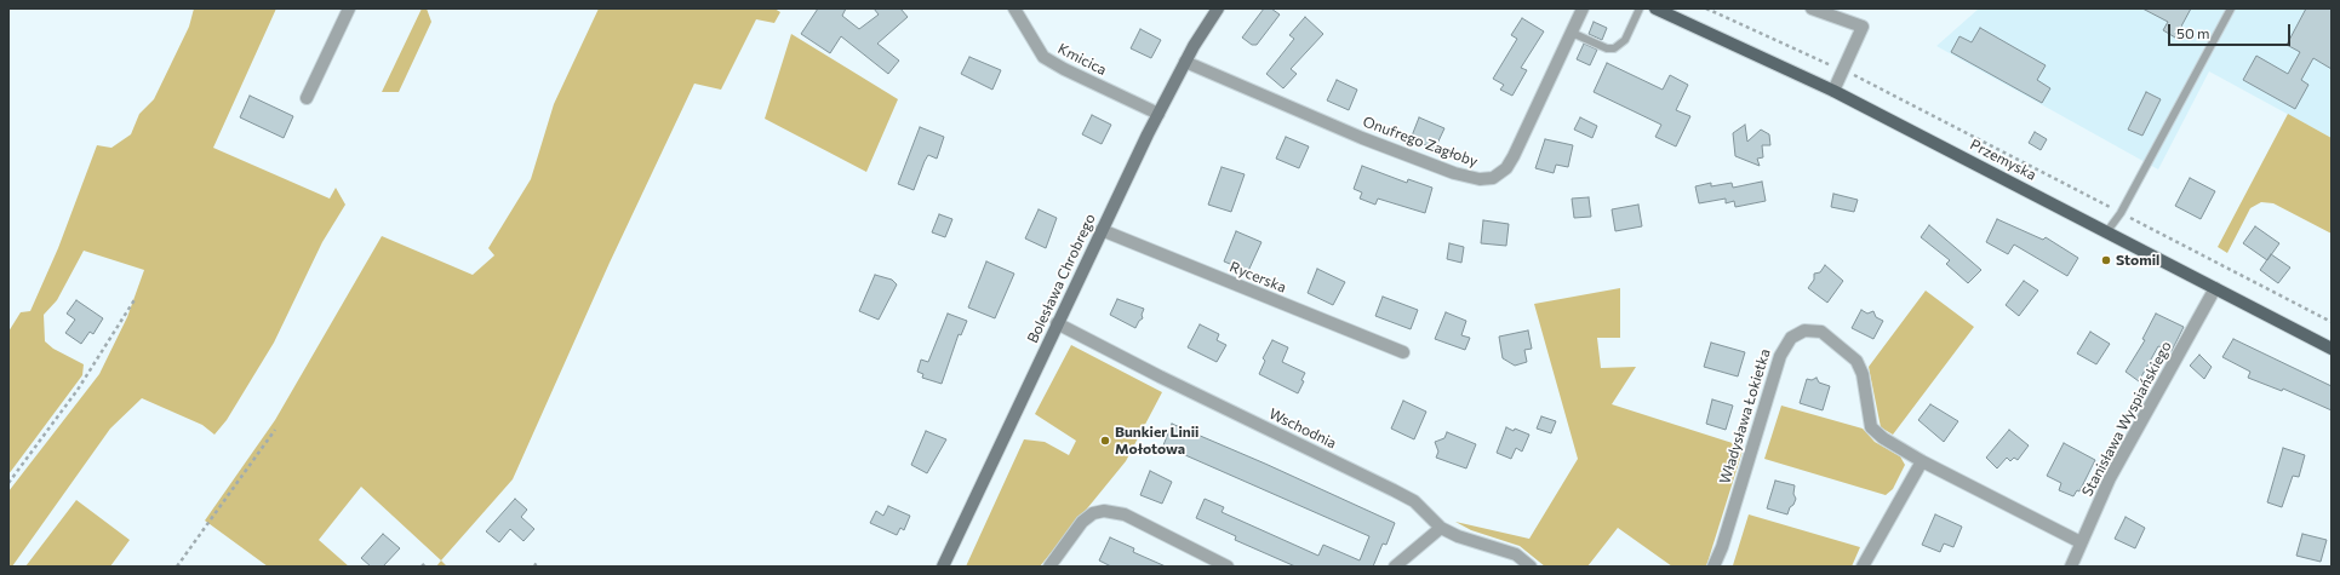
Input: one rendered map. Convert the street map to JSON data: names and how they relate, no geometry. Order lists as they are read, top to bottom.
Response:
{
  "streets": {
    "main road": ["Przemyska"],
    "street": [
      "Kmicica",
      "Onufrego Zagłoby",
      "Rycerska",
      "Bolesława Chrobrego",
      "Władysława Łokietka",
      "Stanisława Wyspiańskiego",
      "Wschodnia"
    ]
  },
  "crossings": [
    ["Kmicica", "Bolesława Chrobrego"],
    ["Onufrego Zagłoby", "Bolesława Chrobrego"],
    ["Przemyska", "Stanisława Wyspiańskiego"],
    ["Rycerska", "Bolesława Chrobrego"],
    ["Bolesława Chrobrego", "Wschodnia"],
    ["Władysława Łokietka", "Stanisława Wyspiańskiego"]
  ],
  "places": ["Stomil", "Bunkier Linii Mołotowa"],
  "scale_bar": "50 m"
}
